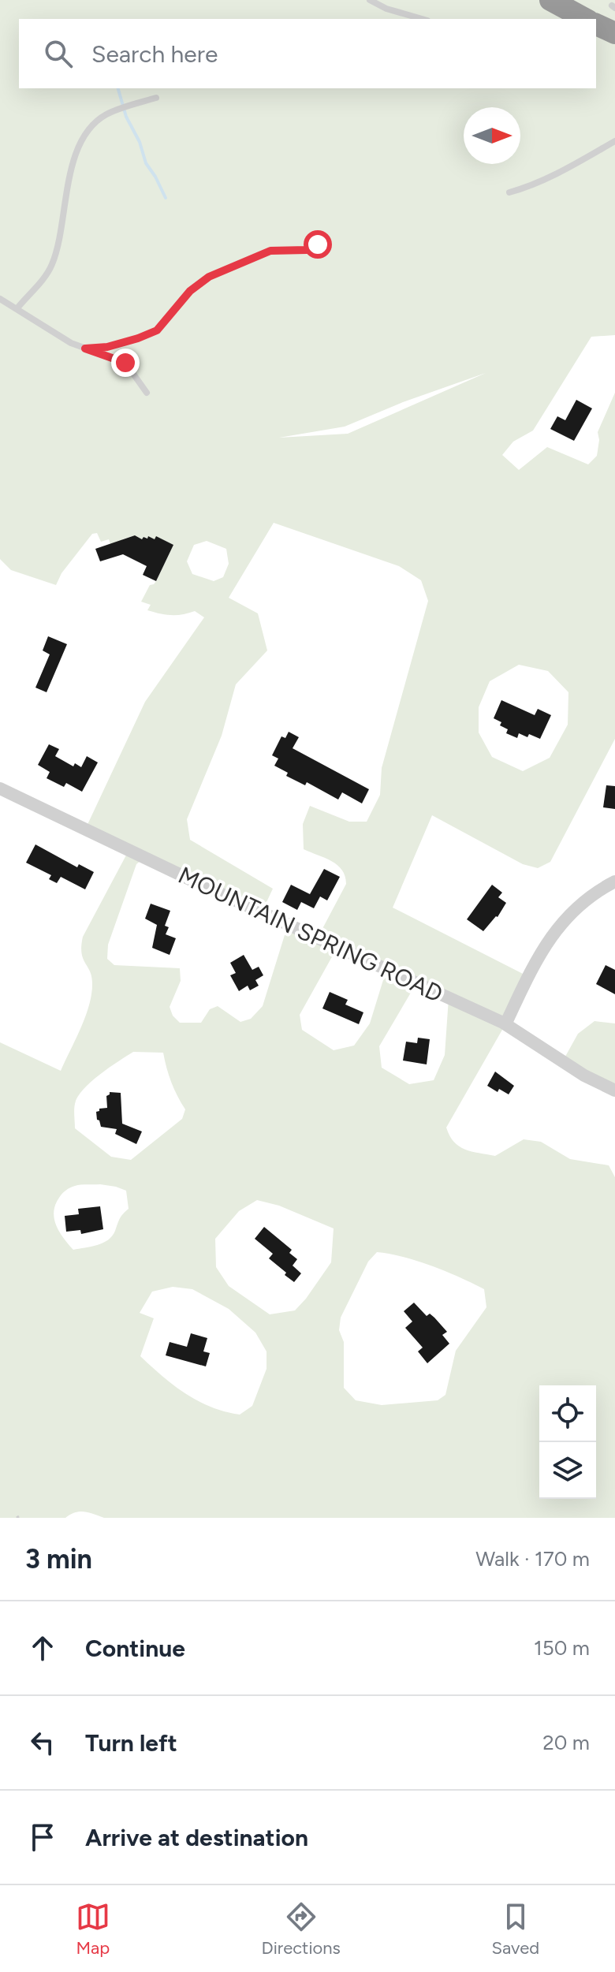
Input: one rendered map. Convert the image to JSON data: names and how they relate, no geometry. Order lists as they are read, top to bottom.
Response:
{
  "streets": {
    "street": ["MOUNTAIN SPRING ROAD"]
  },
  "north": "right",
  "page": {
    "search": "Search here",
    "heading": ["3 min", "Walk · 170 m"],
    "list": [
      ["Continue", "150 m"],
      ["Turn left", "20 m"],
      "Arrive at destination"
    ],
    "nav": ["Map", "Directions", "Saved"]
  }
}
